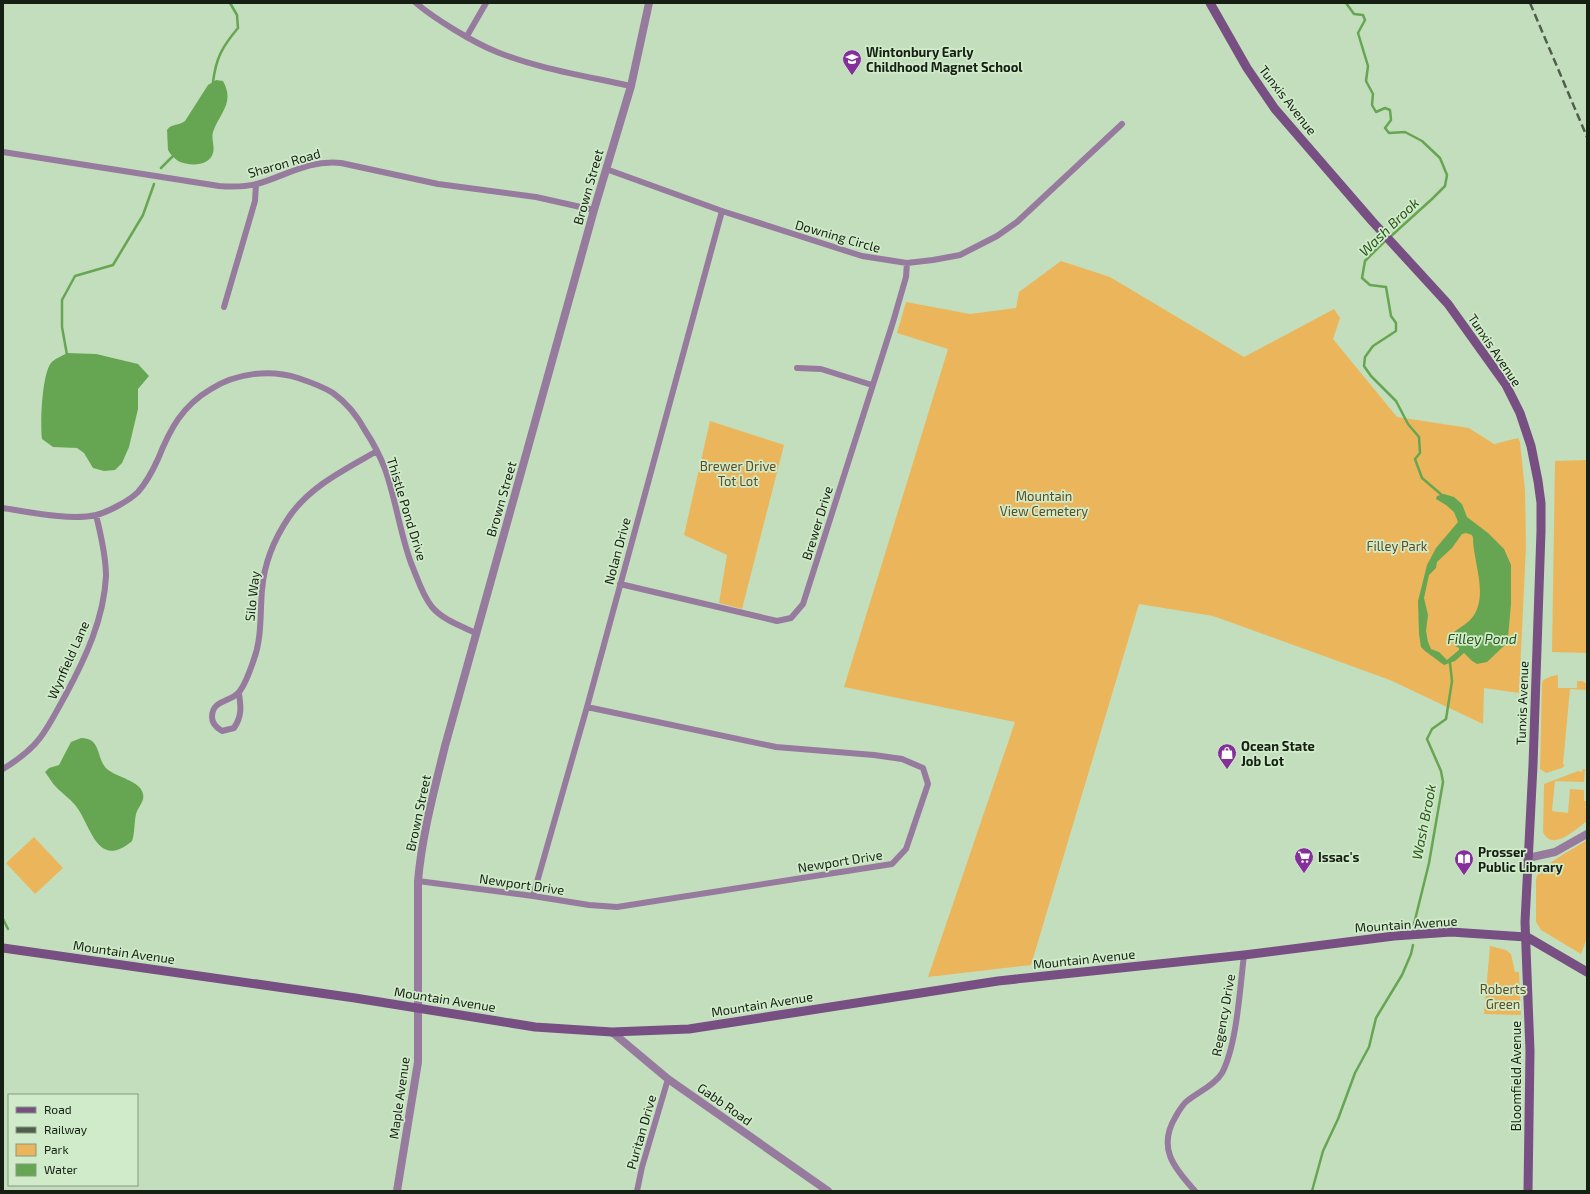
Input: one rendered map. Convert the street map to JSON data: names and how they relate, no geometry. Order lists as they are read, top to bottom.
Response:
{
  "streets": {
    "main road": ["Tunxis Avenue", "Mountain Avenue", "Bloomfield Avenue"],
    "street": [
      "Sharon Road",
      "Brown Street",
      "Downing Circle",
      "Thistle Pond Drive",
      "Brewer Drive",
      "Nolan Drive",
      "Silo Way",
      "Wynfield Lane",
      "Newport Drive",
      "Regency Drive",
      "Maple Avenue",
      "Gabb Road",
      "Puritan Drive"
    ]
  },
  "crossings": [
    ["Tunxis Avenue", "Mountain Avenue"],
    ["Tunxis Avenue", "Bloomfield Avenue"],
    ["Sharon Road", "Brown Street"],
    ["Brown Street", "Downing Circle"],
    ["Brown Street", "Thistle Pond Drive"],
    ["Brown Street", "Newport Drive"],
    ["Brown Street", "Mountain Avenue"],
    ["Brown Street", "Maple Avenue"],
    ["Downing Circle", "Brewer Drive"],
    ["Downing Circle", "Nolan Drive"],
    ["Thistle Pond Drive", "Silo Way"],
    ["Thistle Pond Drive", "Wynfield Lane"],
    ["Brewer Drive", "Nolan Drive"],
    ["Nolan Drive", "Newport Drive"],
    ["Mountain Avenue", "Regency Drive"],
    ["Mountain Avenue", "Bloomfield Avenue"],
    ["Mountain Avenue", "Maple Avenue"],
    ["Mountain Avenue", "Gabb Road"],
    ["Gabb Road", "Puritan Drive"]
  ],
  "water": ["Wash Brook", "Filley Pond"],
  "parks": [
    "Brewer Drive Tot Lot",
    "Mountain View Cemetery",
    "Filley Park",
    "Roberts Green"
  ],
  "places": {
    "school or university": ["Wintonbury Early Childhood Magnet School"],
    "shop": ["Ocean State Job Lot"],
    "supermarket": ["Issac's"],
    "library": ["Prosser Public Library"]
  },
  "legend": [
    "Road",
    "Railway",
    "Park",
    "Water"
  ]
}
